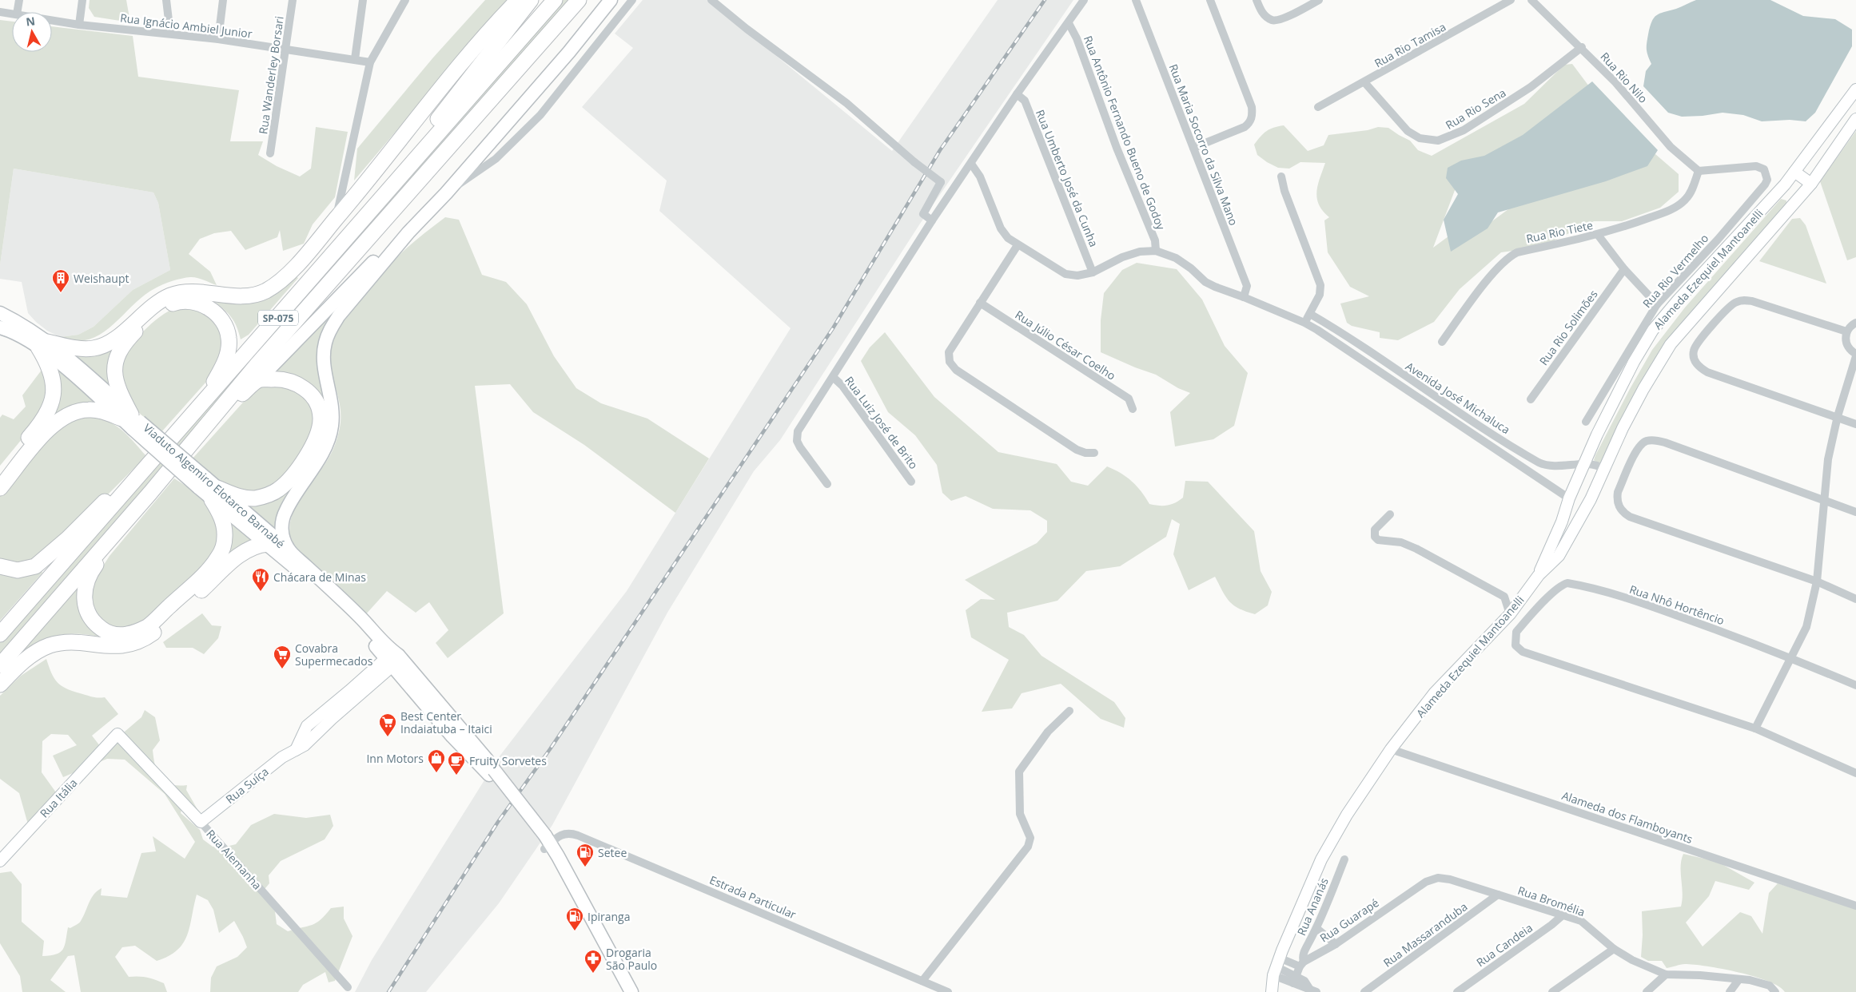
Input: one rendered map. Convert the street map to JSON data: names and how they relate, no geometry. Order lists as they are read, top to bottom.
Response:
{
  "streets": {
    "highway": ["SP-075"],
    "main road": [
      "Alameda Ezequiel Mantoanelli",
      "Viaduto Algemiro Elotarco Barnabé",
      "Rua Suíça",
      "Rua Itália",
      "Rua Alemanha"
    ],
    "street": [
      "Rua Ignácio Ambiel Junior",
      "Rua Rio Tamisa",
      "Rua Wanderley Borsari",
      "Rua Rio Nilo",
      "Rua Rio Sena",
      "Rua Antônio Fernando Bueno de Godoy",
      "Rua Maria Socorro da Silva Mano",
      "Rua Umberto José da Cunha",
      "Rua Rio Tiete",
      "Rua Rio Vermelho",
      "Rua Rio Solimões",
      "Rua Júlio César Coelho",
      "Avenida José Michaluca",
      "Rua Luiz José de Brito",
      "Rua Nhô Hortêncio",
      "Alameda dos Flamboyants",
      "Estrada Particular",
      "Rua Bromélia",
      "Rua Ananás",
      "Rua Guarapé",
      "Rua Massaranduba",
      "Rua Candeia"
    ]
  },
  "crossings": [
    ["Rua Ignácio Ambiel Junior", "Rua Wanderley Borsari"],
    ["Rua Rio Tamisa", "Rua Rio Sena"],
    ["Rua Rio Nilo", "Rua Rio Sena"],
    ["Rua Rio Nilo", "Rua Rio Tiete"],
    ["Rua Rio Nilo", "Rua Rio Vermelho"],
    ["Rua Antônio Fernando Bueno de Godoy", "Avenida José Michaluca"],
    ["Rua Maria Socorro da Silva Mano", "Avenida José Michaluca"],
    ["Rua Rio Tiete", "Rua Rio Vermelho"],
    ["Alameda Ezequiel Mantoanelli", "Avenida José Michaluca"],
    ["Alameda Ezequiel Mantoanelli", "Alameda dos Flamboyants"],
    ["Viaduto Algemiro Elotarco Barnabé", "Rua Suíça"],
    ["Rua Suíça", "Rua Alemanha"],
    ["Rua Itália", "Rua Alemanha"],
    ["Rua Bromélia", "Rua Guarapé"],
    ["Rua Bromélia", "Rua Massaranduba"],
    ["Rua Bromélia", "Rua Candeia"],
    ["Rua Ananás", "Rua Guarapé"]
  ],
  "places": {
    "building": ["Weishaupt"],
    "restaurant": ["Chácara de Minas"],
    "supermarket": ["Covabra Supermecados", "Best Center Indaiatuba – Itaici"],
    "shop": ["Inn Motors"],
    "cafe": ["Fruity Sorvetes"],
    "fuel station": ["Setee", "Ipiranga"],
    "pharmacy": ["Drogaria São Paulo"]
  },
  "north": "top"
}
